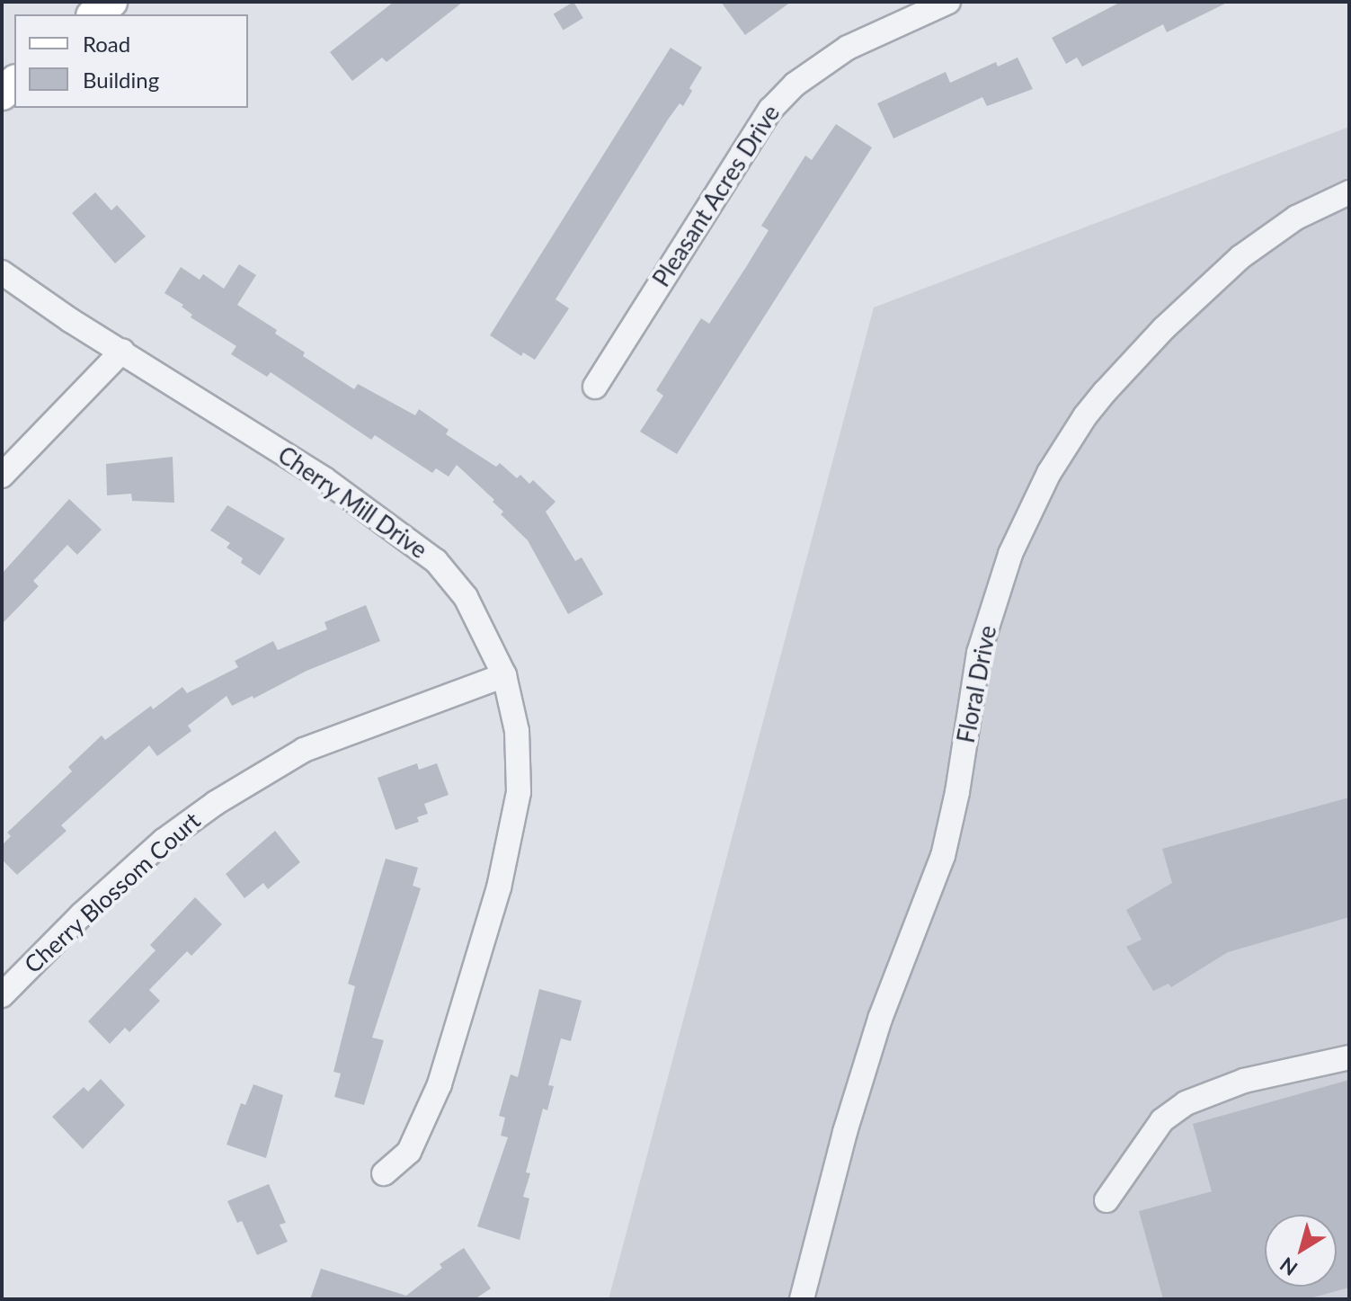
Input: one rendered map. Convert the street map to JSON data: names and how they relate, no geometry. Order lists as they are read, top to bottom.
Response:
{
  "streets": {
    "street": [
      "Pleasant Acres Drive",
      "Cherry Mill Drive",
      "Floral Drive",
      "Cherry Blossom Court"
    ]
  },
  "crossings": [
    ["Cherry Mill Drive", "Cherry Blossom Court"]
  ],
  "legend": ["Road", "Building"],
  "north": "bottom left"
}
